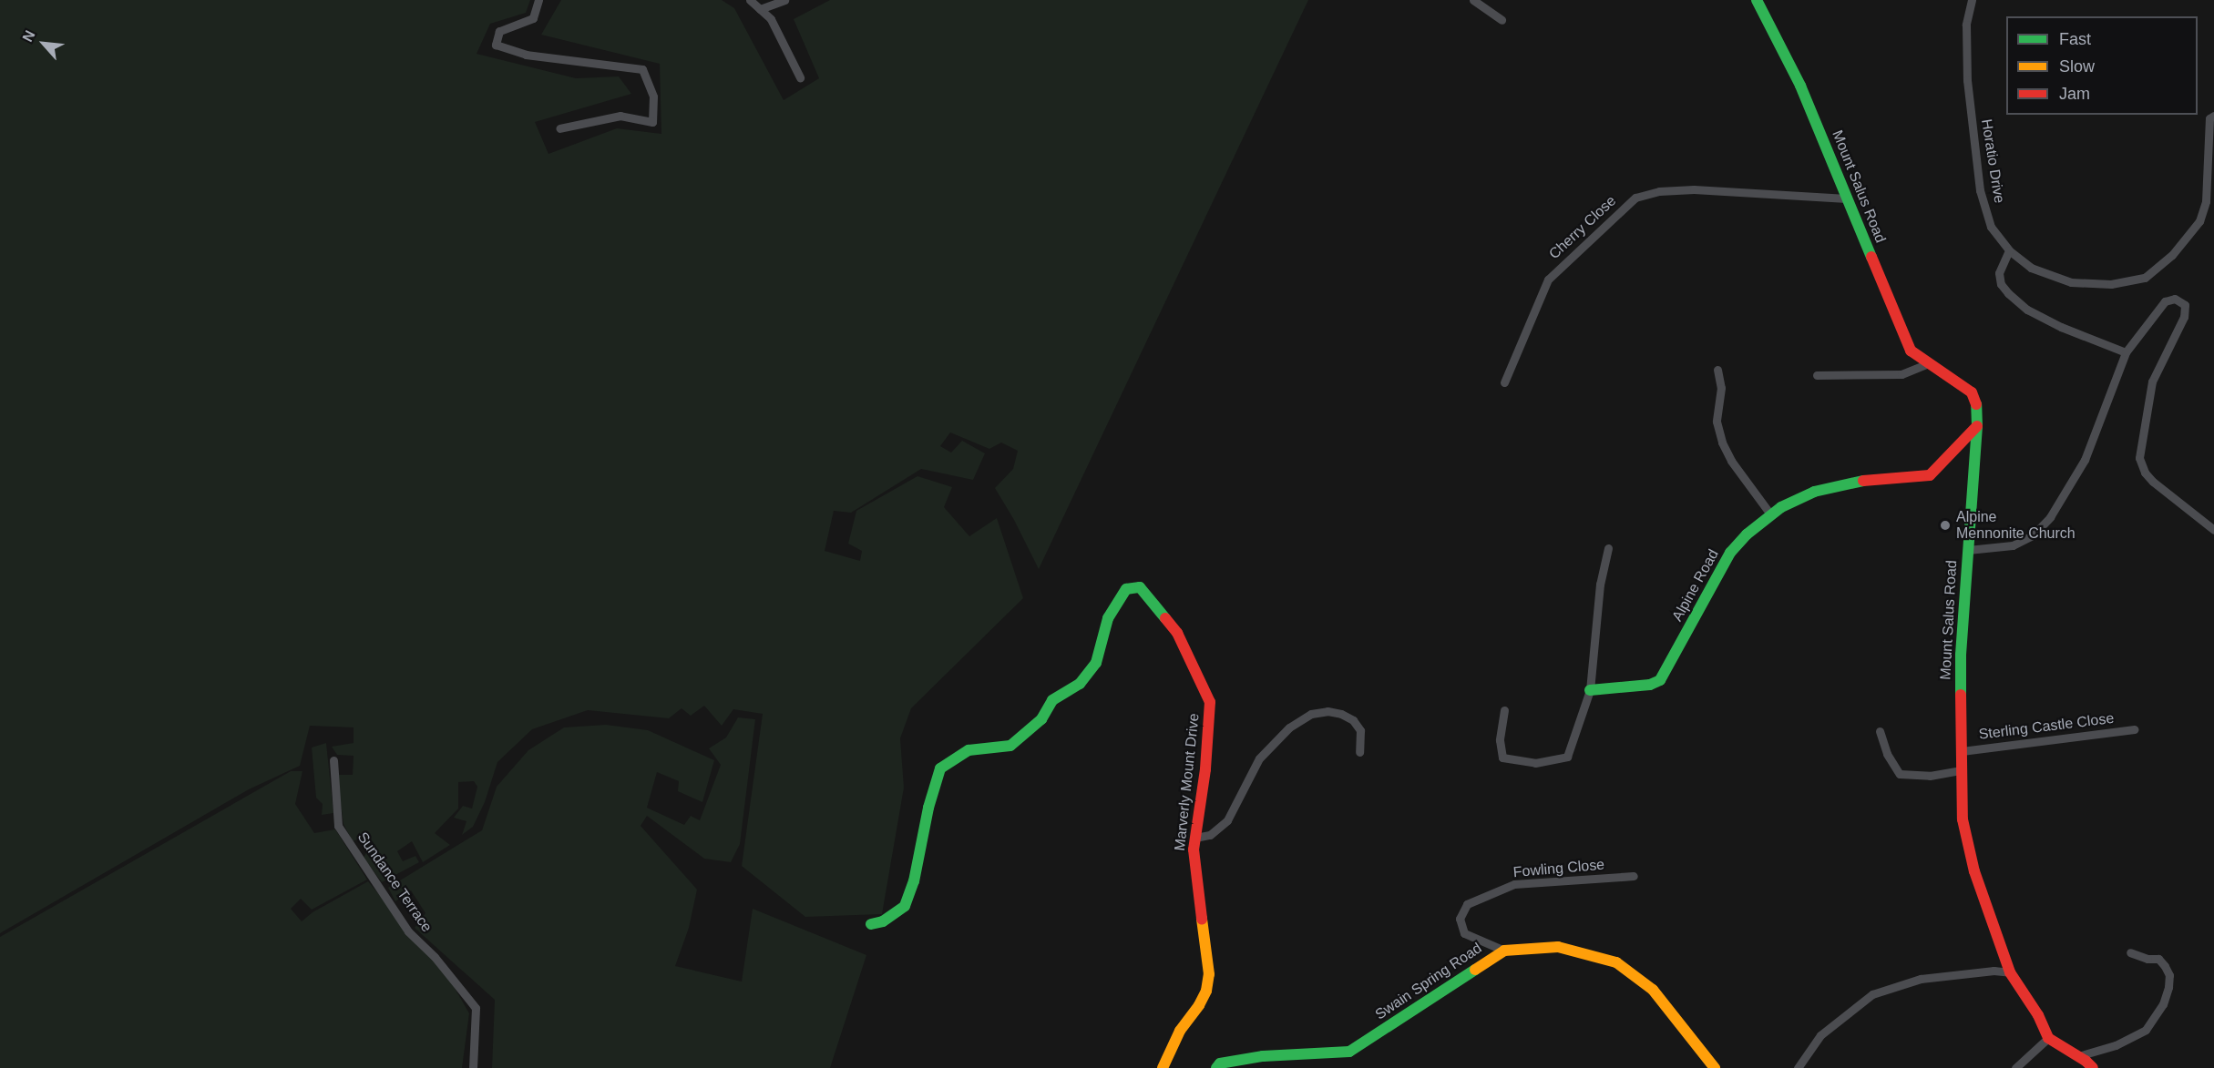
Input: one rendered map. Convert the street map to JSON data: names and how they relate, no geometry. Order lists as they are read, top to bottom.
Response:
{
  "streets": {
    "street": [
      "Horatio Drive",
      "Mount Salus Road",
      "Cherry Close",
      "Alpine Road",
      "Sterling Castle Close",
      "Marverly Mount Drive",
      "Fowling Close",
      "Sundance Terrace",
      "Swain Spring Road"
    ]
  },
  "crossings": [
    ["Mount Salus Road", "Cherry Close"],
    ["Mount Salus Road", "Alpine Road"],
    ["Mount Salus Road", "Sterling Castle Close"],
    ["Fowling Close", "Swain Spring Road"]
  ],
  "places": ["Alpine Mennonite Church"],
  "legend": ["Fast", "Slow", "Jam"],
  "north": "top left"
}
